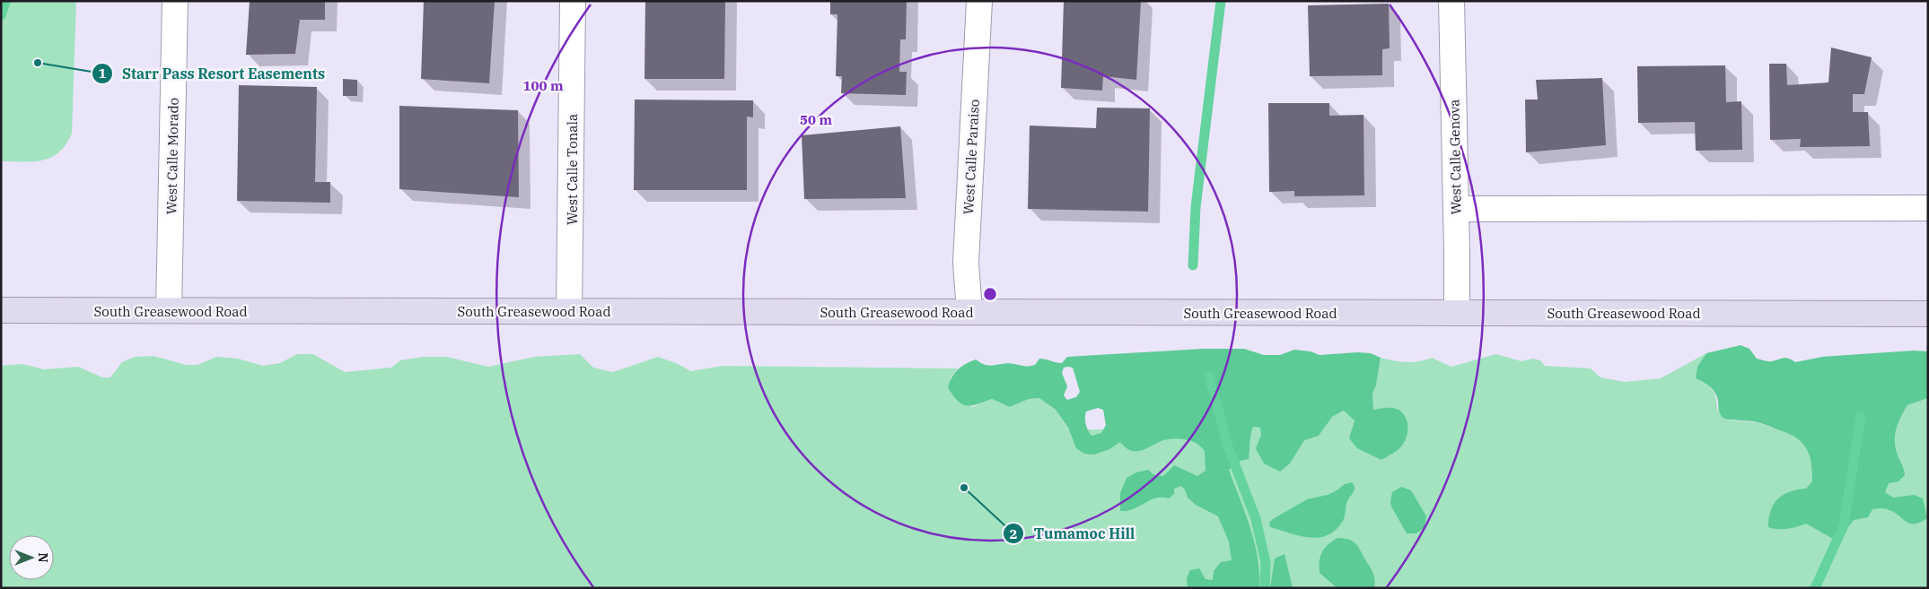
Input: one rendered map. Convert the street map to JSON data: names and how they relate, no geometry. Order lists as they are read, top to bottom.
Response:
{
  "streets": {
    "main road": ["South Greasewood Road"],
    "street": [
      "West Calle Morado",
      "West Calle Paraiso",
      "West Calle Genova",
      "West Calle Tonala"
    ]
  },
  "crossings": [
    ["West Calle Morado", "South Greasewood Road"],
    ["West Calle Paraiso", "South Greasewood Road"],
    ["West Calle Genova", "South Greasewood Road"],
    ["West Calle Tonala", "South Greasewood Road"]
  ],
  "places": ["Starr Pass Resort Easements", "Tumamoc Hill"],
  "north": "right",
  "rings": ["100 m", "50 m"]
}
